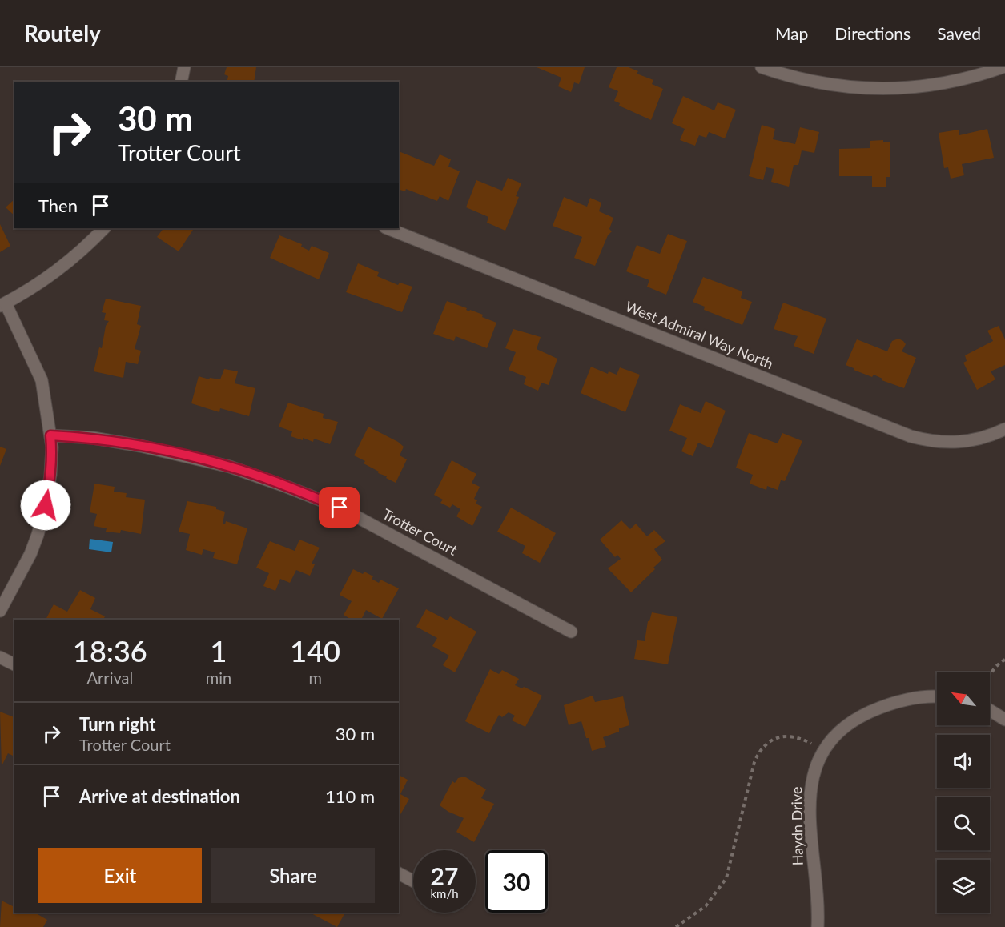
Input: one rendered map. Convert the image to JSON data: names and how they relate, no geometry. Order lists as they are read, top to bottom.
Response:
{
  "streets": {
    "street": ["West Admiral Way North", "Trotter Court", "Haydn Drive"]
  },
  "north": "top left",
  "page": {
    "header": "Routely",
    "nav": ["Map", "Directions", "Saved"],
    "turn": ["30 m", "Trotter Court"],
    "then": "Then",
    "eta": [
      "18:36",
      "Arrival",
      "1",
      "min",
      "140",
      "m"
    ],
    "list": [
      {
        "name": "Turn right",
        "note": "Trotter Court",
        "value": "30 m"
      },
      {
        "name": "Arrive at destination",
        "value": "110 m"
      }
    ],
    "buttons": ["Exit", "Share"],
    "speed": "27 km/h",
    "limit": "30"
  }
}
